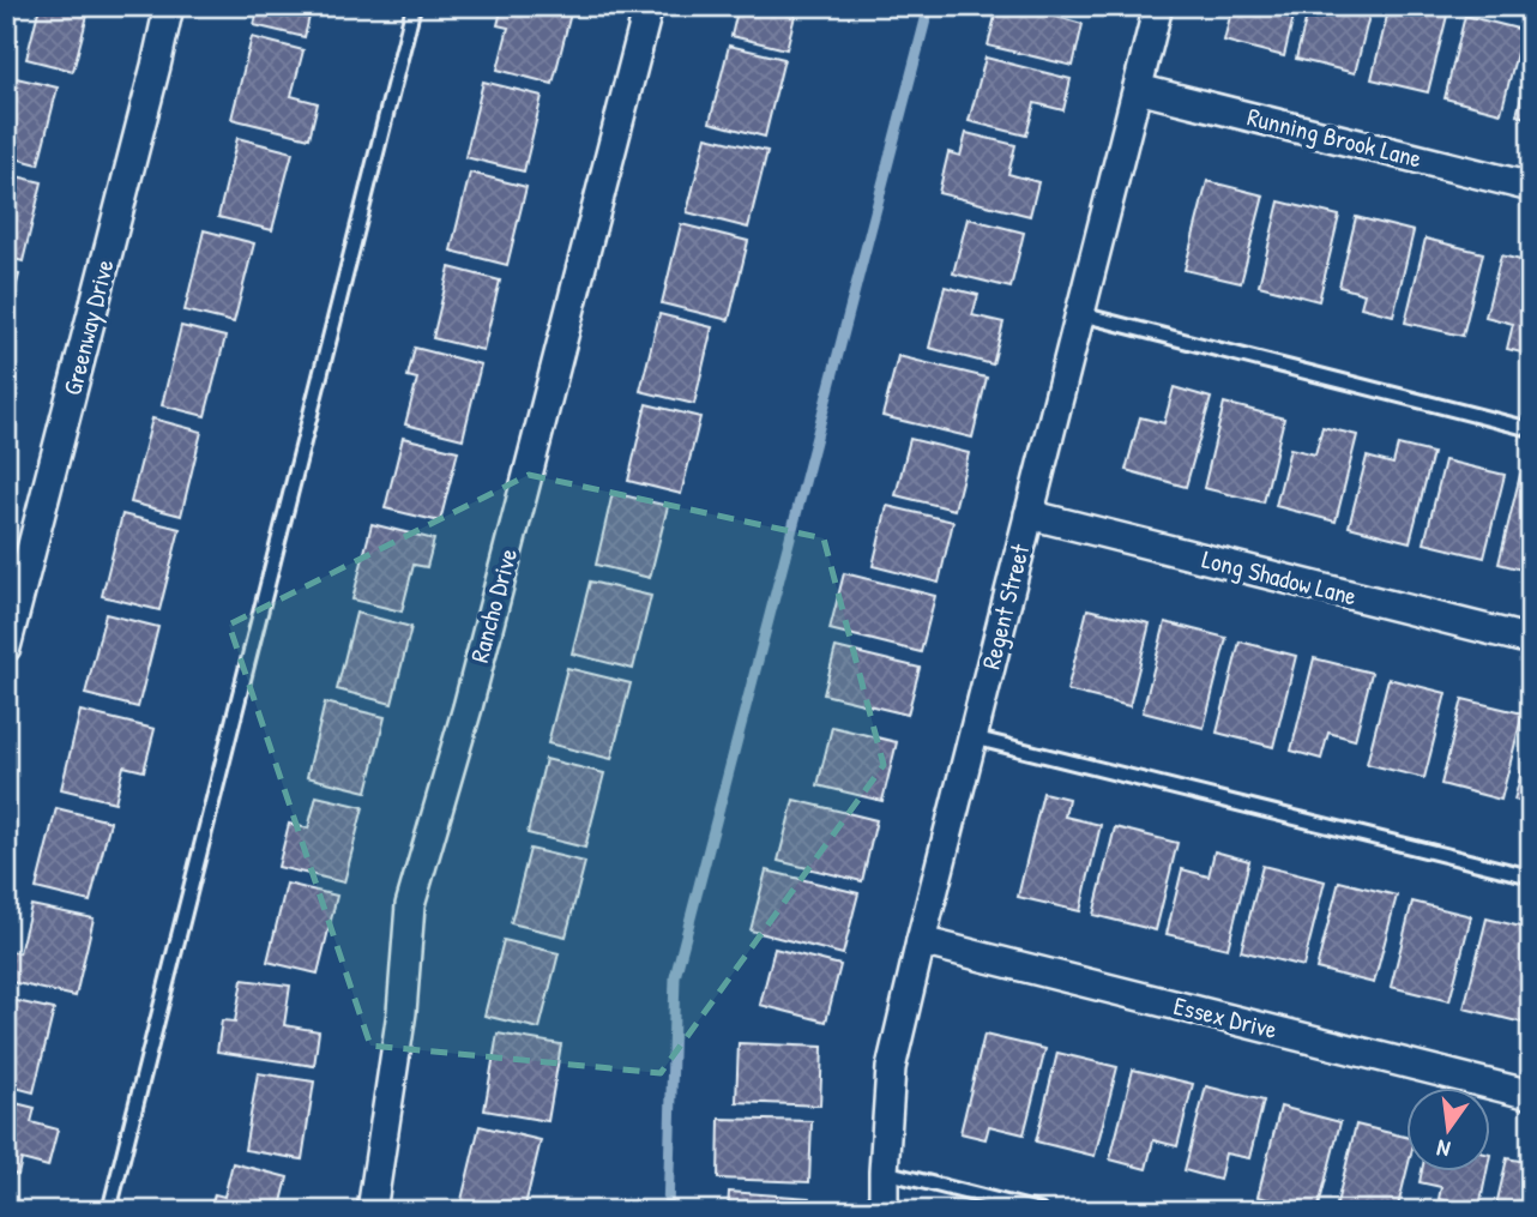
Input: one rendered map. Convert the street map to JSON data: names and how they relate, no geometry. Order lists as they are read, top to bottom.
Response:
{
  "streets": {
    "street": [
      "Running Brook Lane",
      "Greenway Drive",
      "Long Shadow Lane",
      "Rancho Drive",
      "Regent Street",
      "Essex Drive"
    ]
  },
  "crossings": [
    ["Running Brook Lane", "Regent Street"],
    ["Long Shadow Lane", "Regent Street"],
    ["Regent Street", "Essex Drive"]
  ],
  "north": "bottom"
}
